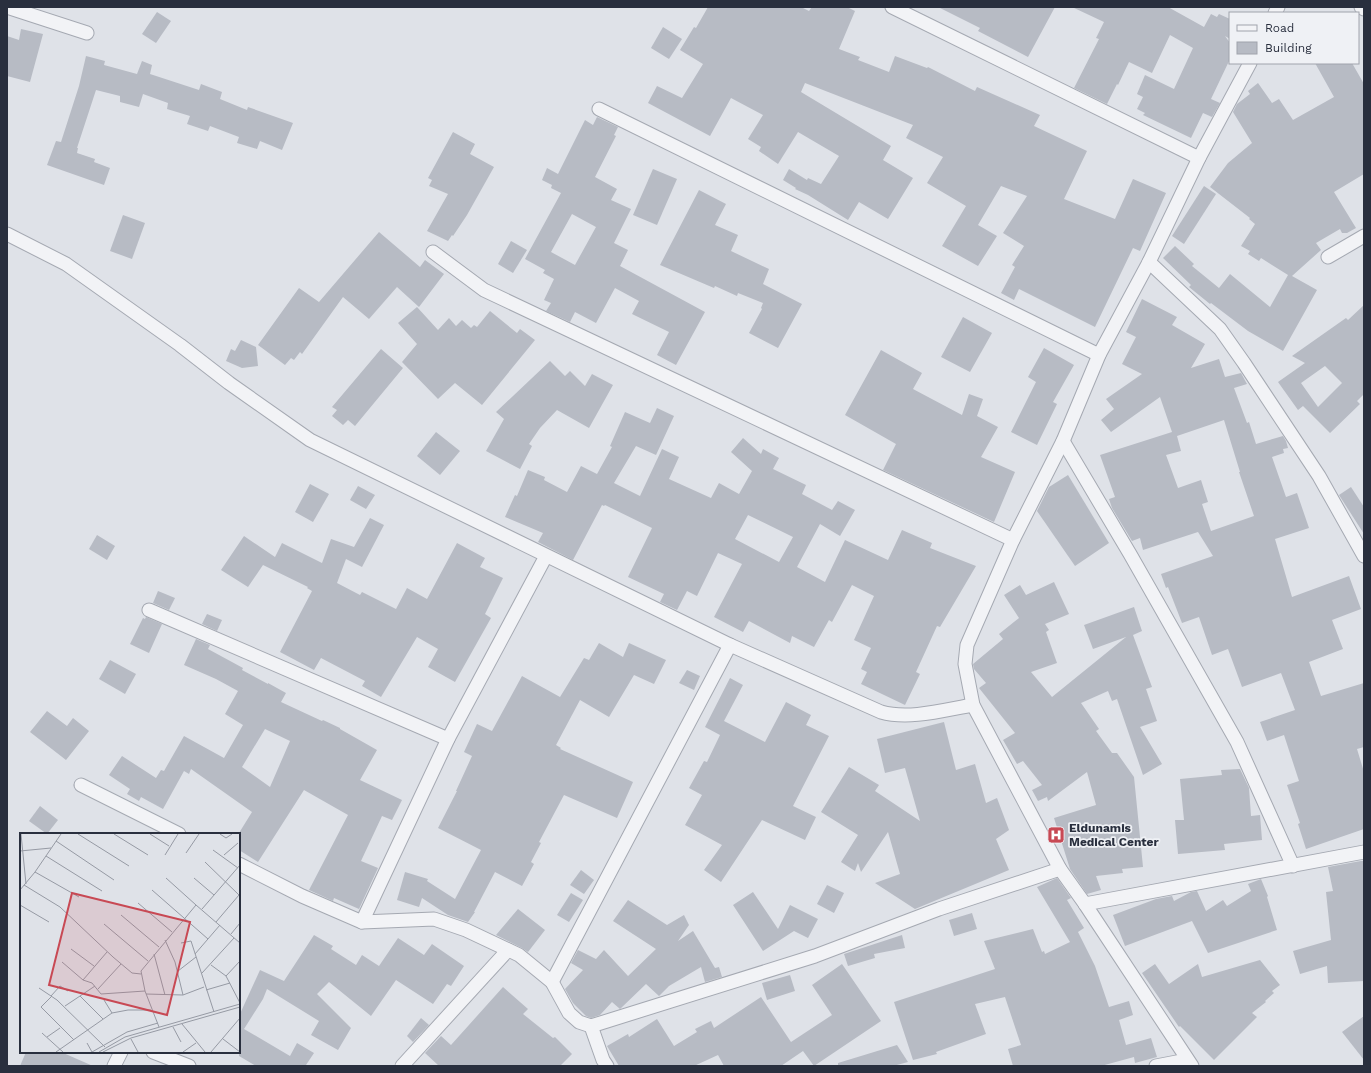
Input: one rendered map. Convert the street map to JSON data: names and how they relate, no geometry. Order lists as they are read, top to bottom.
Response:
{
  "places": {
    "hospital": ["Eldunamis Medical Center"]
  },
  "legend": ["Road", "Building"]
}
